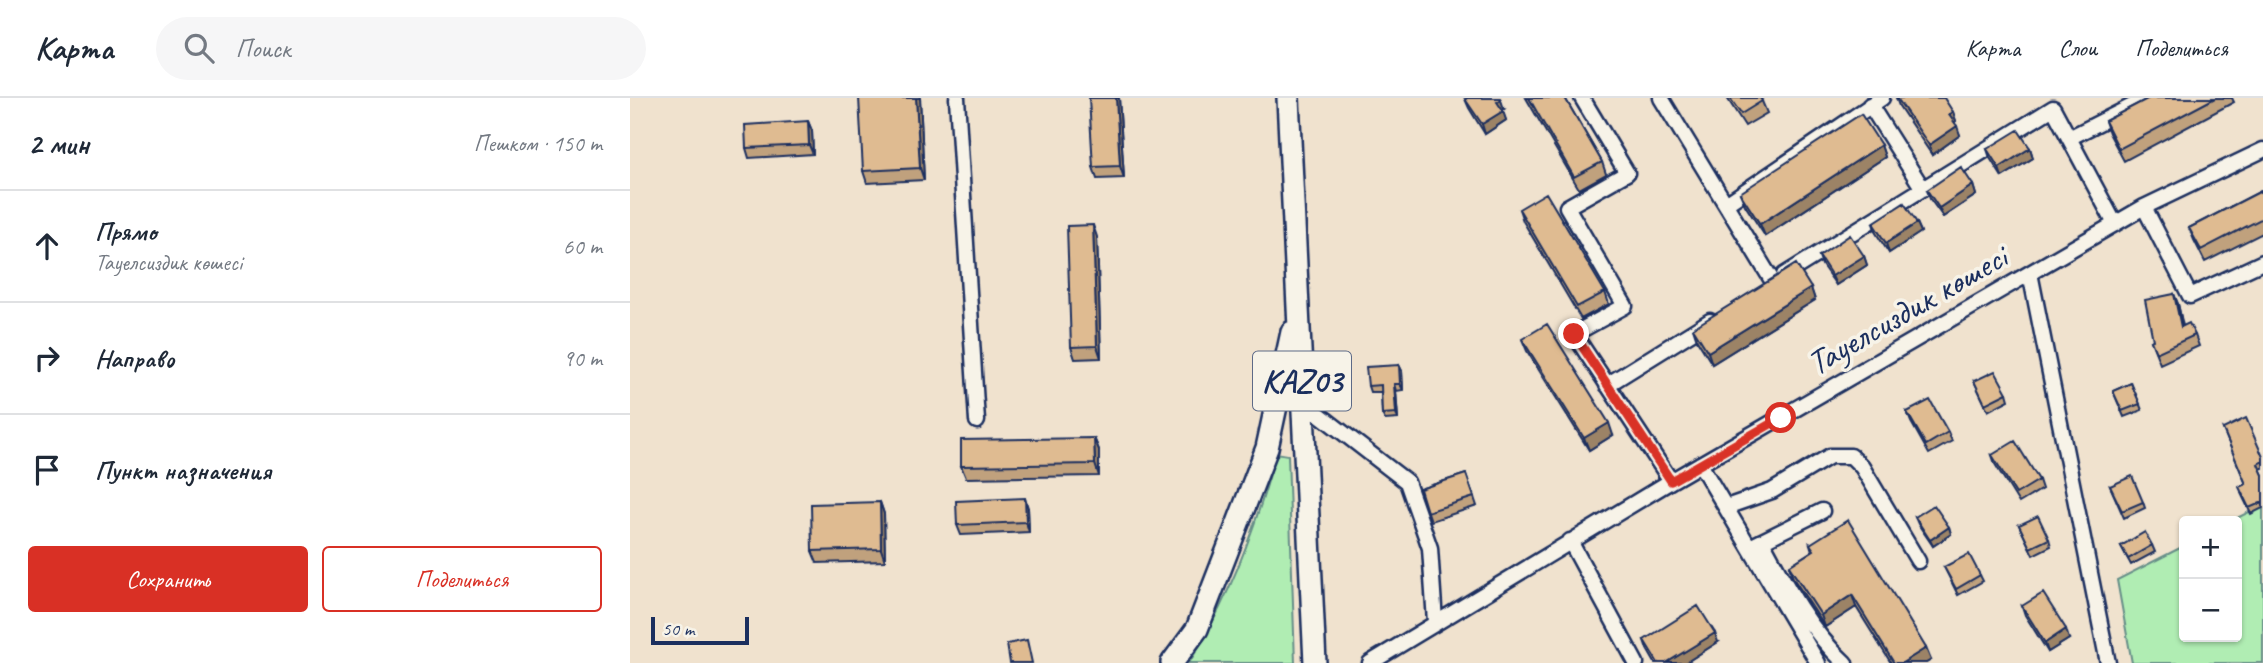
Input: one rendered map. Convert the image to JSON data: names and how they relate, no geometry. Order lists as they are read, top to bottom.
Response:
{
  "streets": {
    "highway": ["KАZ03"],
    "street": ["Тауелсиздик көшесі"]
  },
  "scale_bar": "50 m",
  "page": {
    "header": "Карта",
    "search": "Поиск",
    "nav": ["Карта", "Слои", "Поделиться"],
    "heading": ["2 мин", "Пешком · 150 m"],
    "list": [
      ["Прямо", "Тауелсиздик көшесі", "60 m"],
      ["Направо", "90 m"],
      "Пункт назначения"
    ],
    "map_buttons": ["+", "−"],
    "buttons": ["Сохранить", "Поделиться"],
    "scale": "50 m"
  }
}
